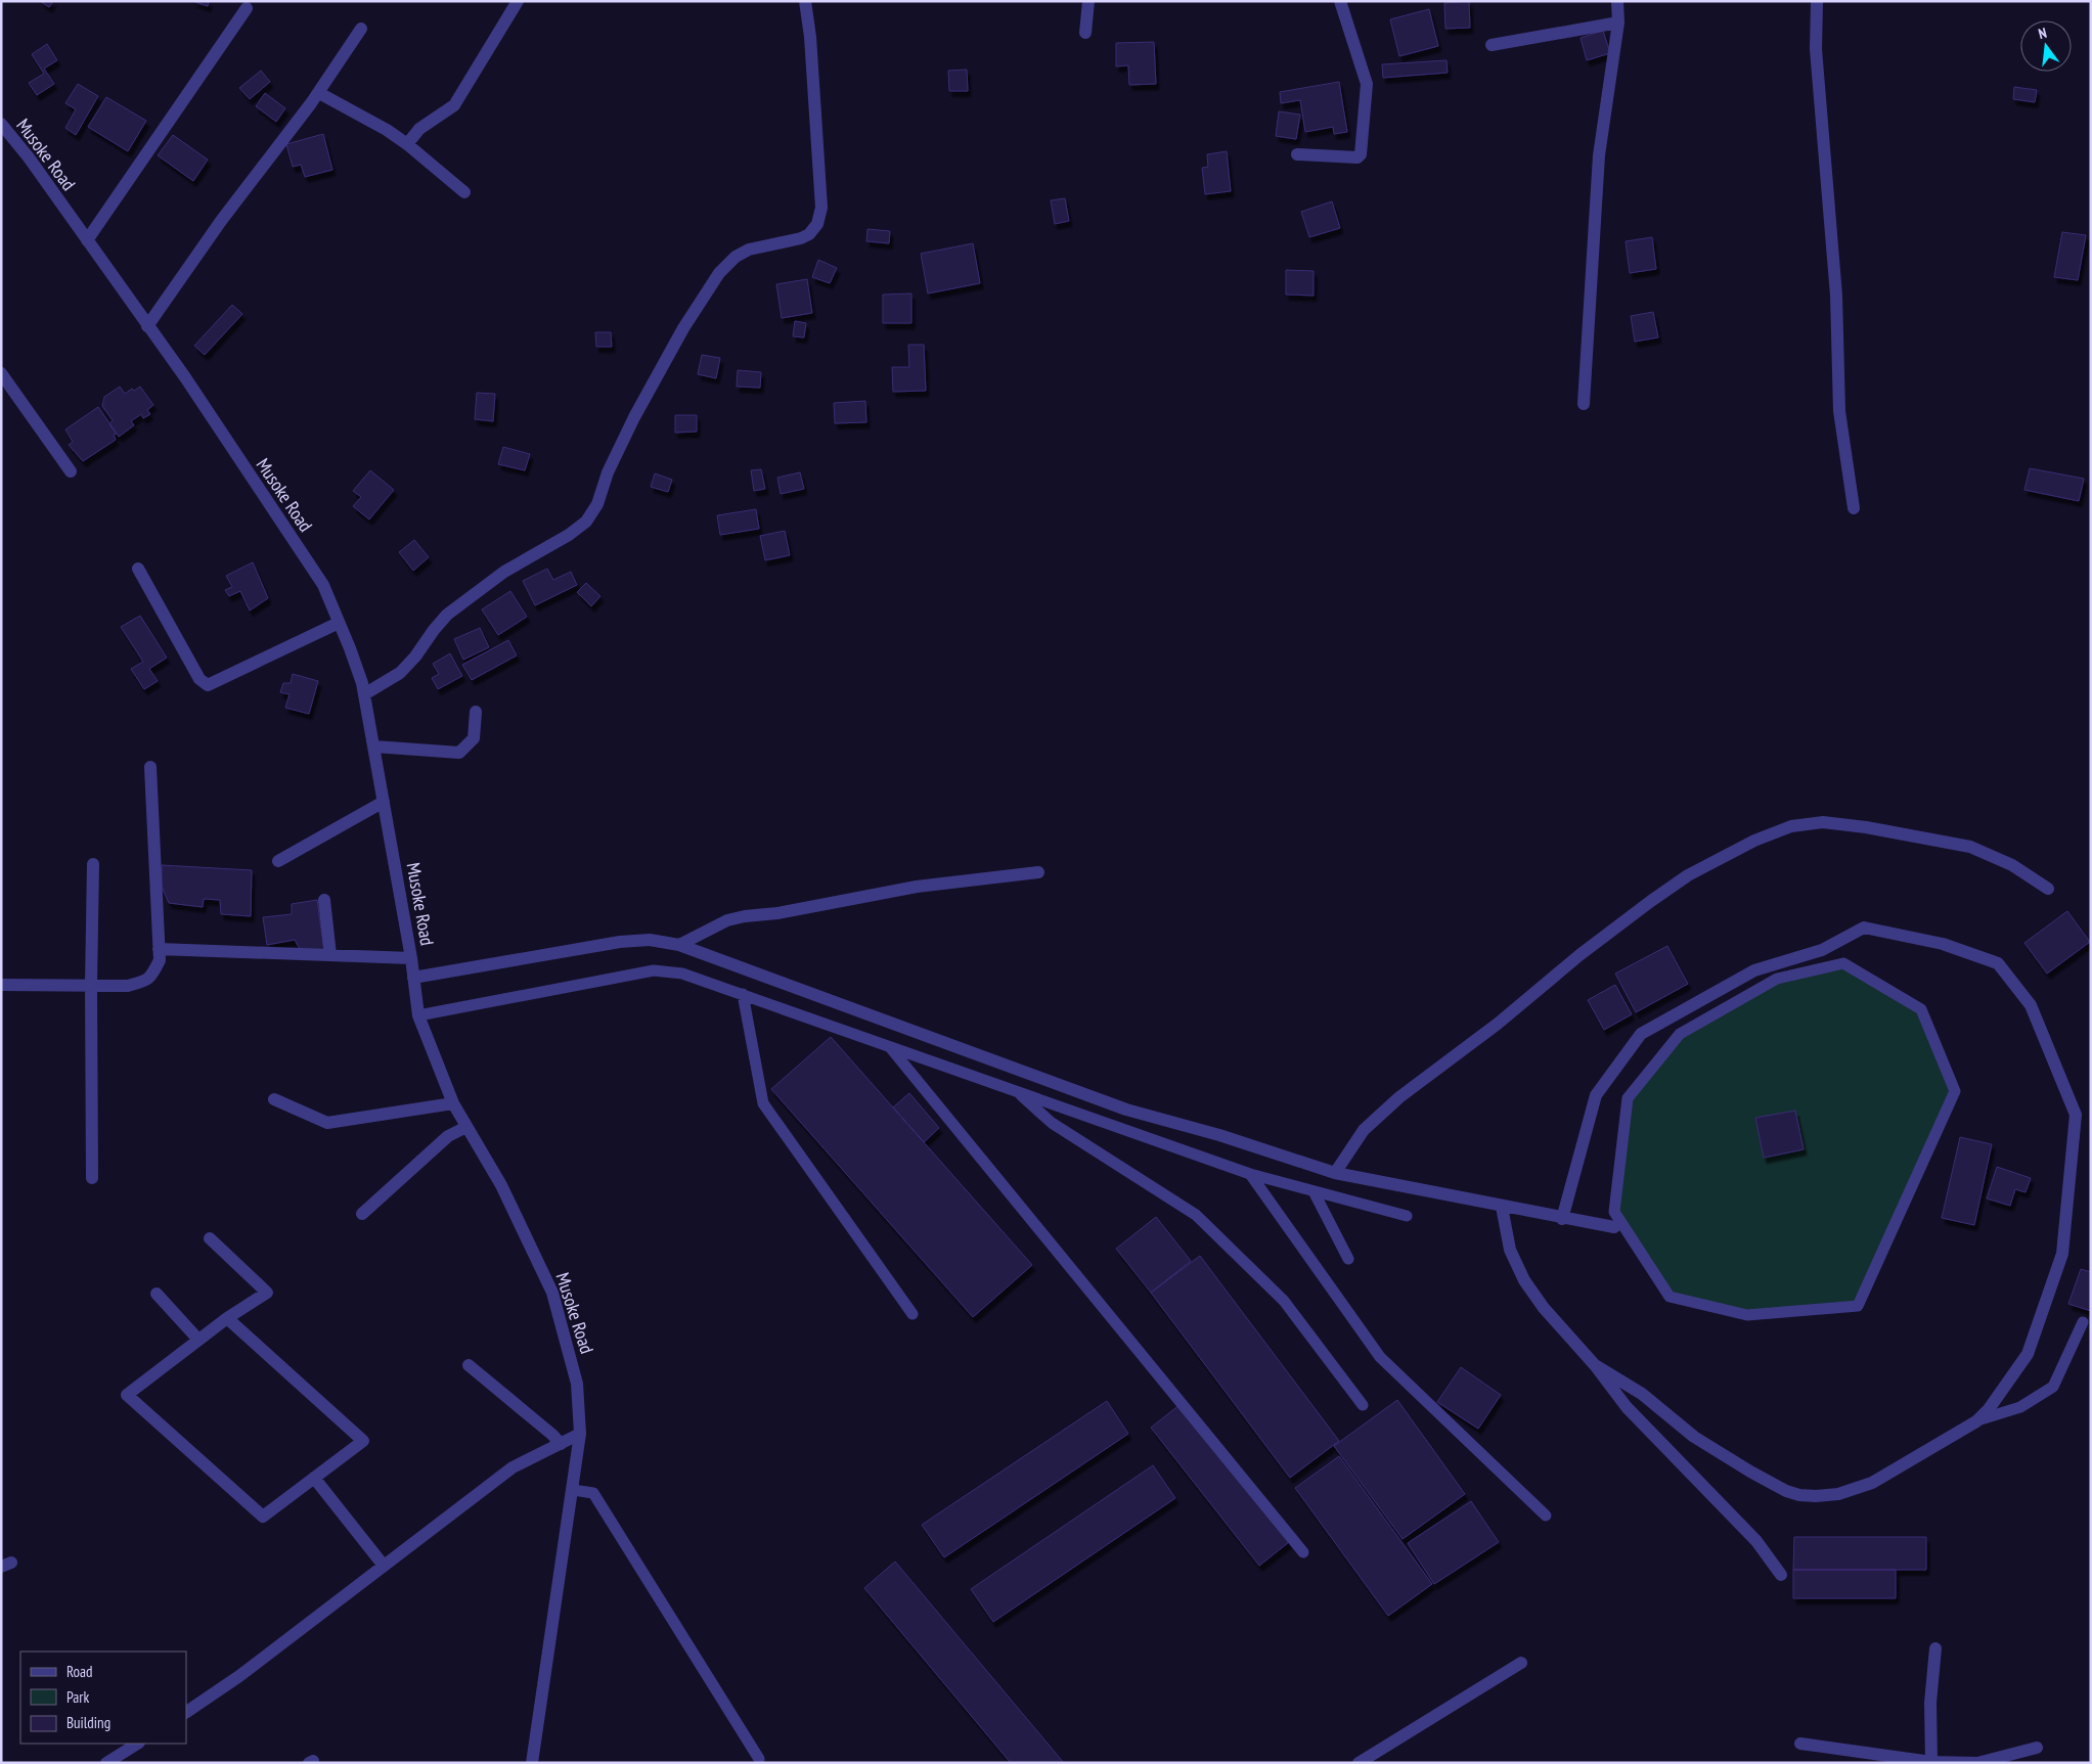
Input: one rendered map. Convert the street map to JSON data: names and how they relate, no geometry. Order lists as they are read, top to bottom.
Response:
{
  "streets": {
    "street": ["Musoke Road"]
  },
  "legend": ["Road", "Park", "Building"],
  "north": "top"
}
